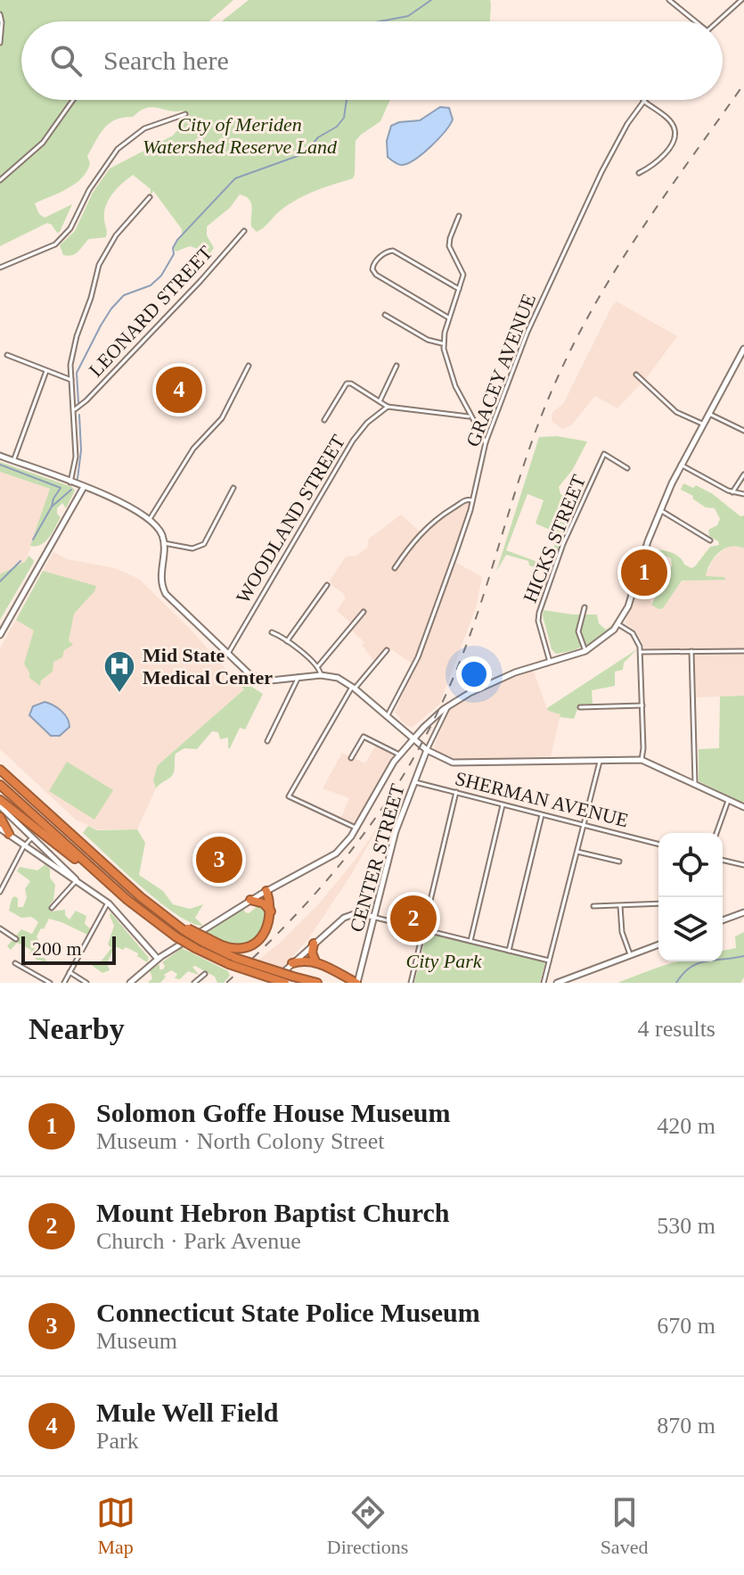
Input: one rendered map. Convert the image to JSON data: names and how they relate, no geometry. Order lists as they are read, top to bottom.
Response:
{
  "streets": {
    "main road": ["CENTER STREET"],
    "street": [
      "LEONARD STREET",
      "GRACEY AVENUE",
      "WOODLAND STREET",
      "HICKS STREET",
      "SHERMAN AVENUE"
    ]
  },
  "crossings": [
    ["SHERMAN AVENUE", "CENTER STREET"]
  ],
  "parks": ["City of Meriden Watershed Reserve Land", "City Park"],
  "places": {
    "hospital": ["Mid State Medical Center"]
  },
  "scale_bar": "200 m",
  "page": {
    "search": "Search here",
    "pins": [
      "4",
      "1",
      "3",
      "2"
    ],
    "scale": "200 m",
    "heading": ["Nearby", "4 results"],
    "list": [
      {
        "mark": "1",
        "name": "Solomon Goffe House Museum",
        "note": "Museum · North Colony Street",
        "value": "420 m"
      },
      {
        "mark": "2",
        "name": "Mount Hebron Baptist Church",
        "note": "Church · Park Avenue",
        "value": "530 m"
      },
      {
        "mark": "3",
        "name": "Connecticut State Police Museum",
        "note": "Museum",
        "value": "670 m"
      },
      {
        "mark": "4",
        "name": "Mule Well Field",
        "note": "Park",
        "value": "870 m"
      }
    ],
    "nav": ["Map", "Directions", "Saved"]
  }
}
